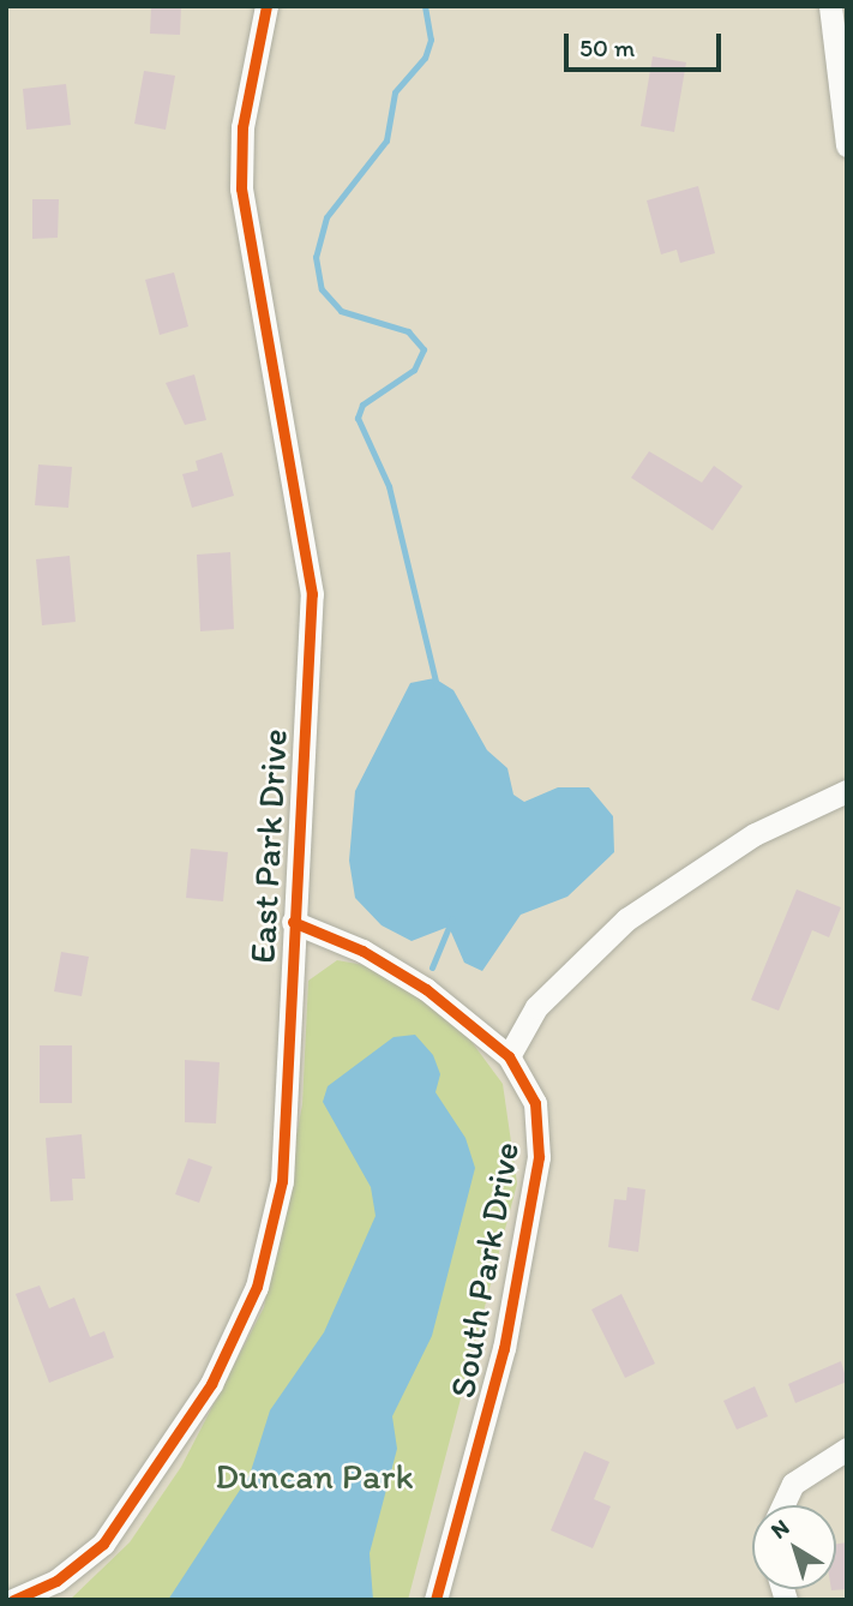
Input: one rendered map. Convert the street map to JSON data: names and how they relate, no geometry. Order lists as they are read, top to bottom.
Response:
{
  "streets": {
    "street": ["East Park Drive", "South Park Drive"]
  },
  "crossings": [
    ["East Park Drive", "South Park Drive"]
  ],
  "parks": ["Duncan Park"],
  "scale_bar": "50 m",
  "north": "top left"
}
